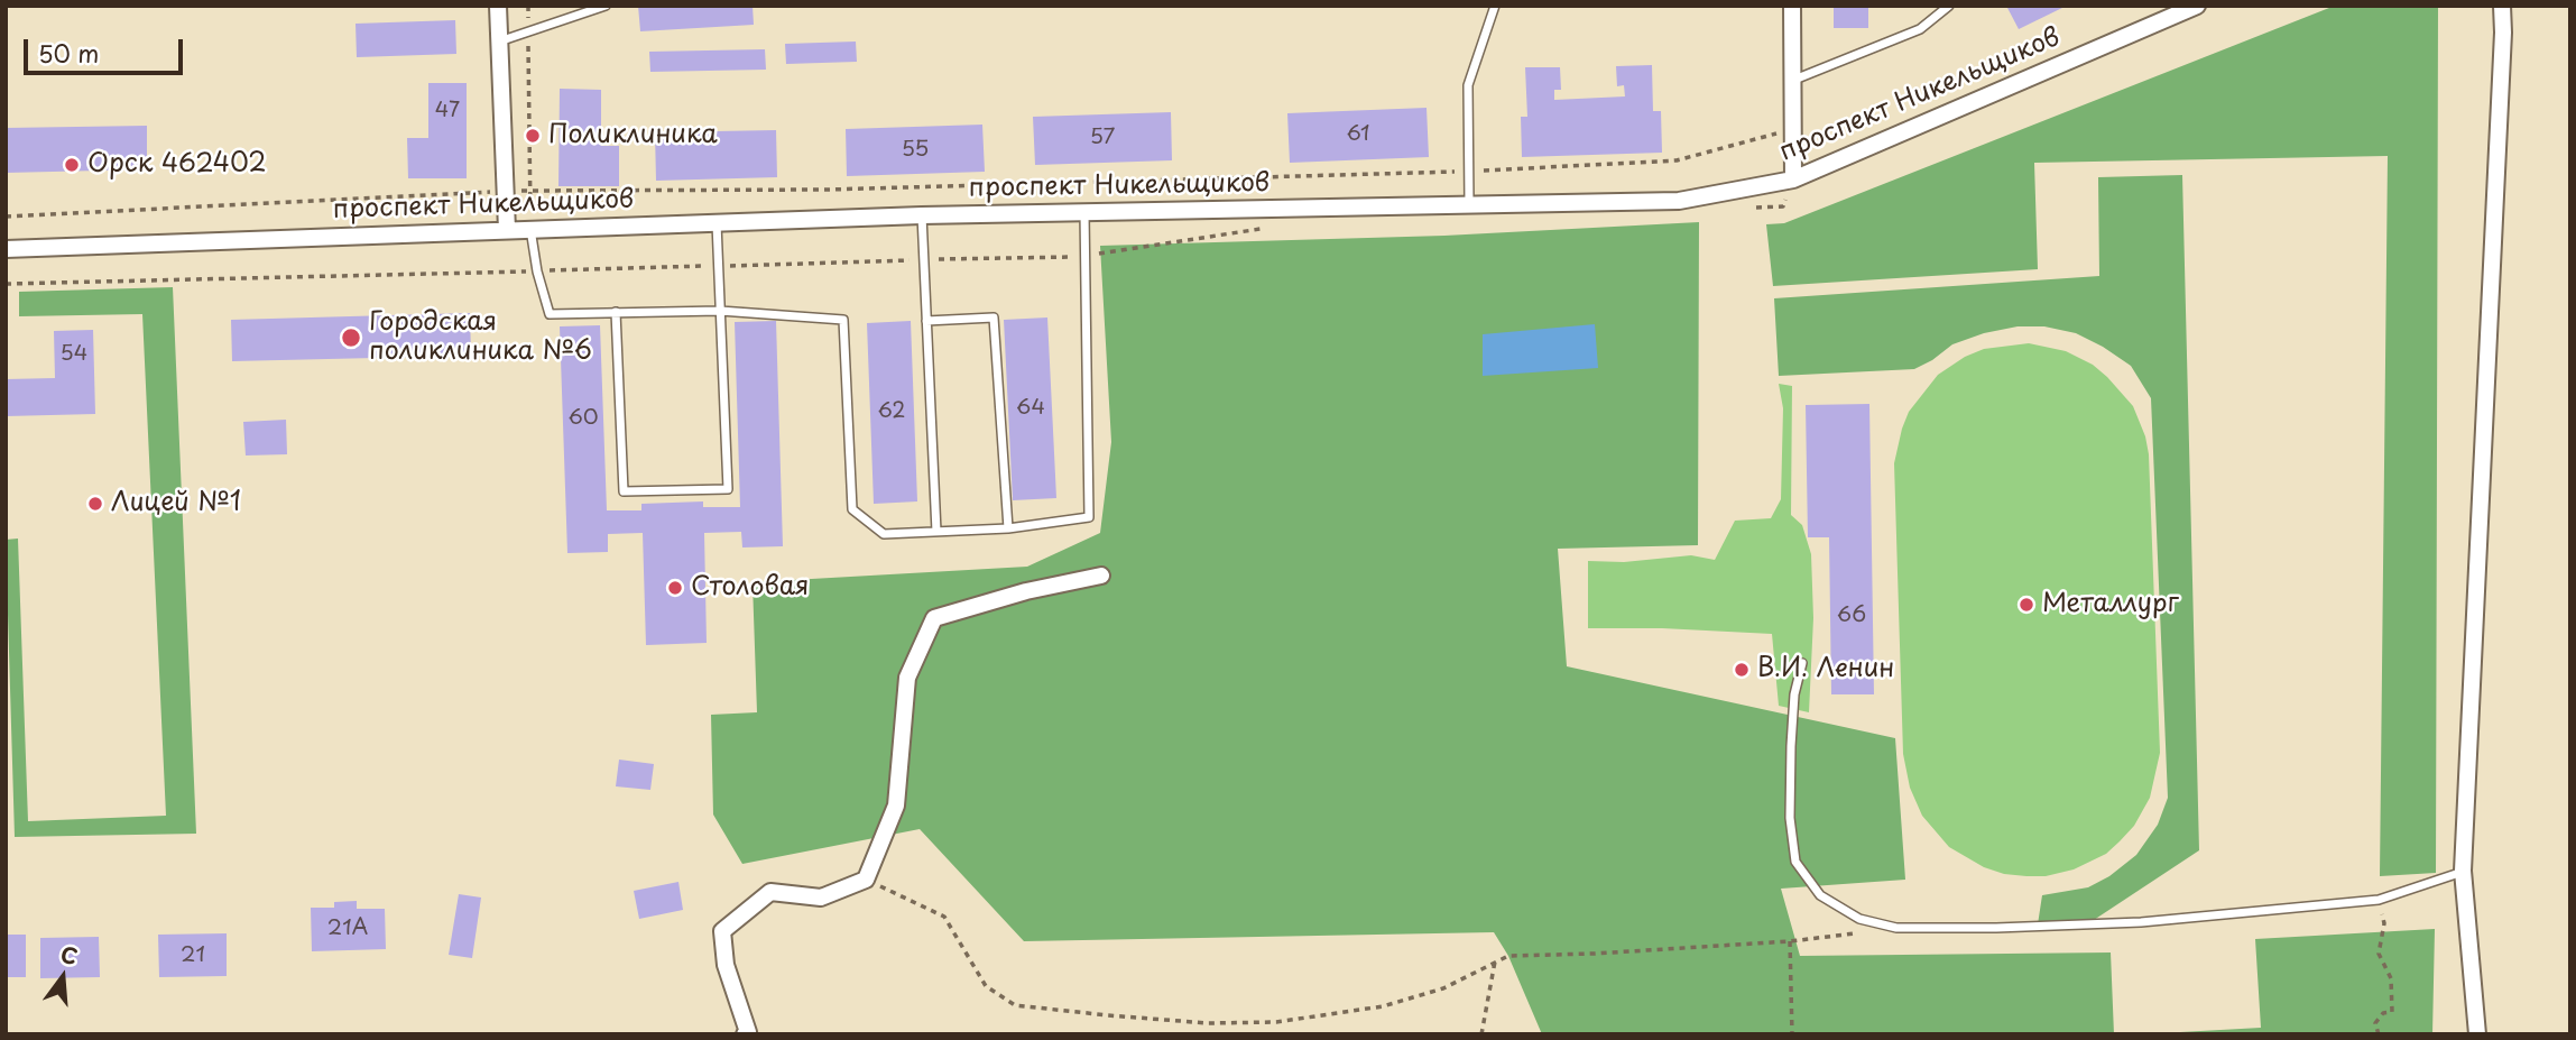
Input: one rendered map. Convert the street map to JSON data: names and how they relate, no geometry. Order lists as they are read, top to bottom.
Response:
{
  "streets": {
    "street": ["проспект Никельщиков"]
  },
  "places": [
    "Поликлиника",
    "Орск 462402",
    "Городская поликлиника №6",
    "Лицей №1",
    "Столовая",
    "Металлург",
    "В.И. Ленин"
  ],
  "house_numbers": [
    "47",
    "61",
    "57",
    "55",
    "54",
    "64",
    "62",
    "60",
    "66",
    "21А",
    "21"
  ],
  "scale_bar": "50 m",
  "north": "top"
}
